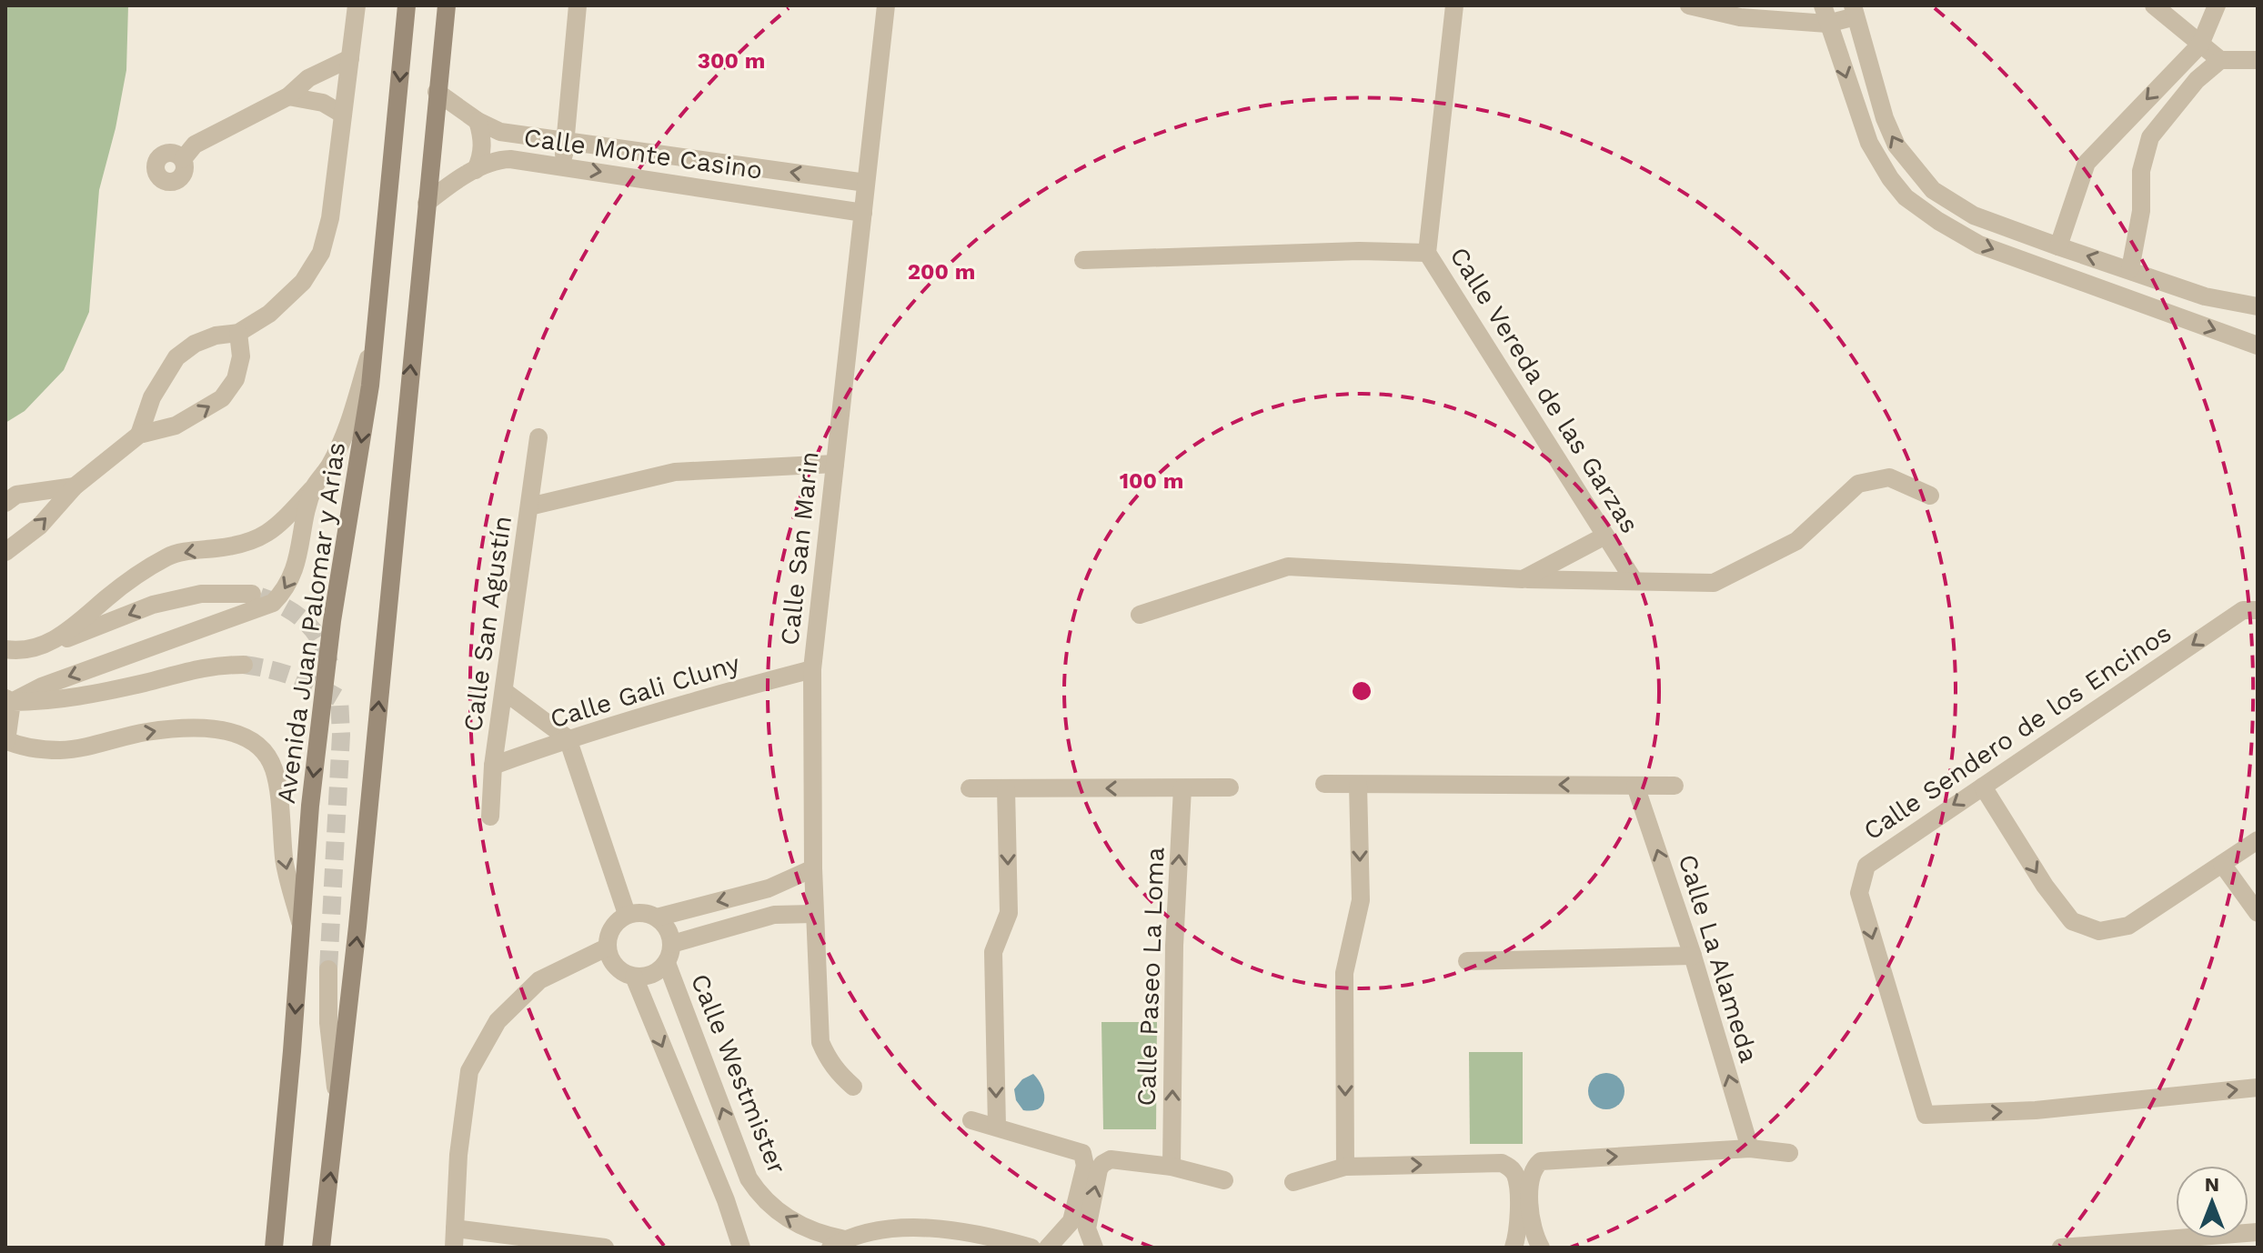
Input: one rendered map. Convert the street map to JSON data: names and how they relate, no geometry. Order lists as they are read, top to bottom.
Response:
{
  "streets": {
    "main road": ["Avenida Juan Palomar y Arias"],
    "street": [
      "Calle Monte Casino",
      "Calle Vereda de las Garzas",
      "Calle San Marin",
      "Calle San Agustín",
      "Calle Gali Cluny",
      "Calle Sendero de los Encinos",
      "Calle La Alameda",
      "Calle Paseo La Loma",
      "Calle Westmister"
    ]
  },
  "crossings": [
    ["Calle Monte Casino", "Calle San Marin"],
    ["Calle San Marin", "Calle Gali Cluny"],
    ["Calle San Agustín", "Calle Gali Cluny"]
  ],
  "one_way": ["Calle La Alameda", "Calle Paseo La Loma"],
  "north": "top",
  "rings": ["300 m", "200 m", "100 m"]
}
